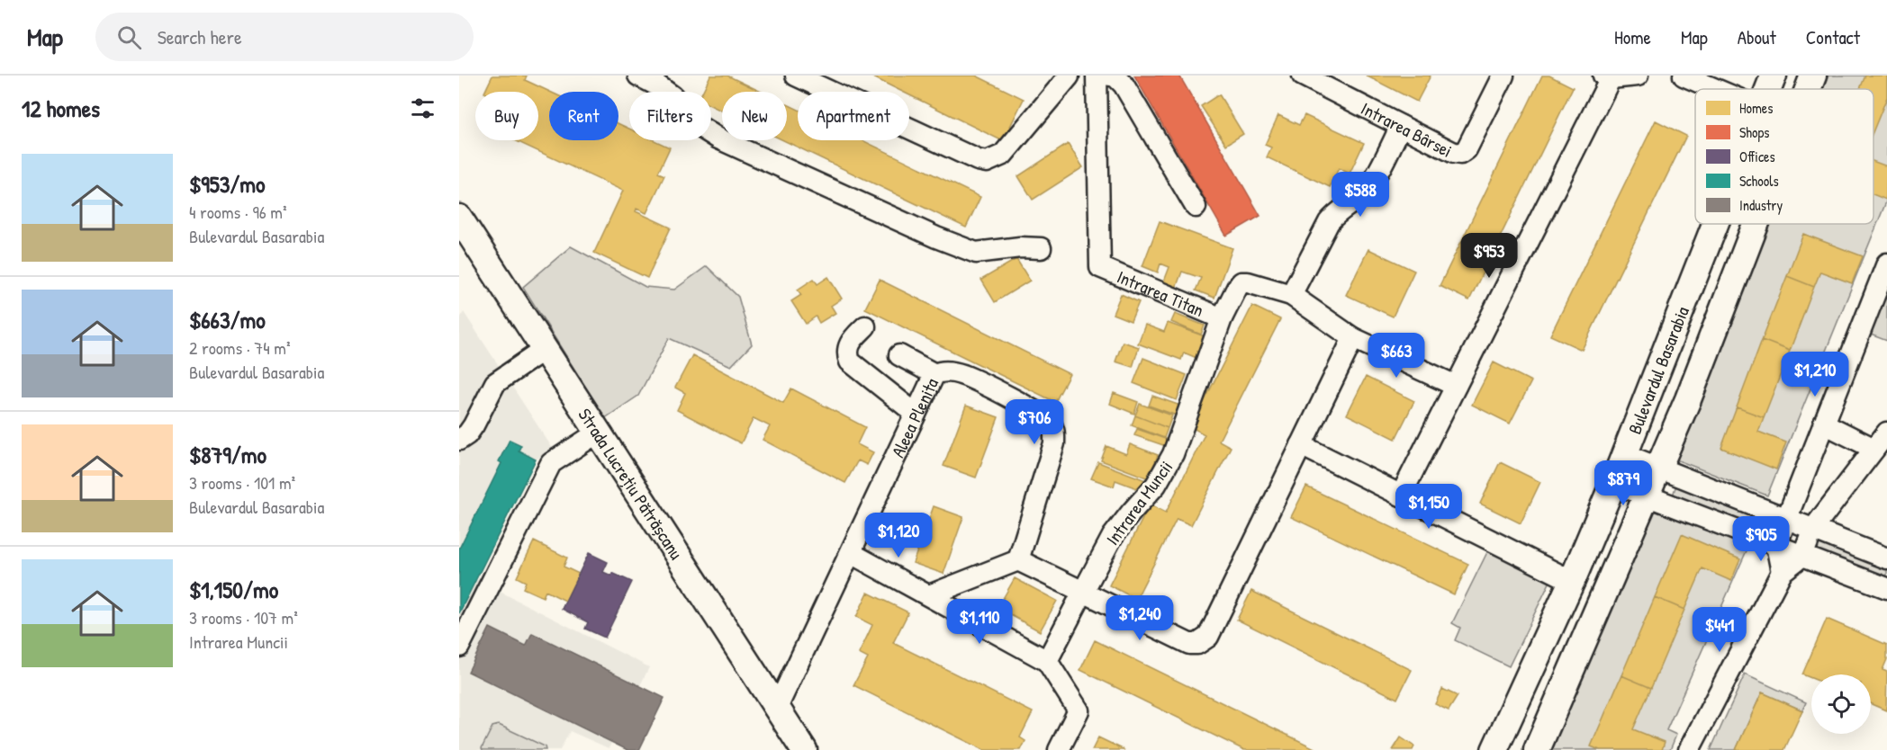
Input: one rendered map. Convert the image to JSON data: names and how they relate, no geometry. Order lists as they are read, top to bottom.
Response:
{
  "streets": {
    "main road": ["Bulevardul Basarabia", "Strada Lucrețiu Pătrășcanu"],
    "street": [
      "Intrarea Bârsei",
      "Intrarea Titan",
      "Aleea Plenița",
      "Intrarea Muncii"
    ]
  },
  "crossings": [
    ["Intrarea Titan", "Intrarea Muncii"],
    ["Aleea Plenița", "Strada Lucrețiu Pătrășcanu"]
  ],
  "legend": [
    "Homes",
    "Shops",
    "Offices",
    "Schools",
    "Industry"
  ],
  "page": {
    "header": "Map",
    "search": "Search here",
    "nav": [
      "Home",
      "Map",
      "About",
      "Contact"
    ],
    "heading": "12 homes",
    "chip": [
      "Buy",
      "Rent",
      "Filters",
      "New",
      "Apartment"
    ],
    "list": [
      {
        "name": "$953/mo",
        "note": "4 rooms · 96 m² · Bulevardul Basarabia"
      },
      {
        "name": "$663/mo",
        "note": "2 rooms · 74 m² · Bulevardul Basarabia"
      },
      {
        "name": "$879/mo",
        "note": "3 rooms · 101 m² · Bulevardul Basarabia"
      },
      {
        "name": "$1,150/mo",
        "note": "3 rooms · 107 m² · Intrarea Muncii"
      }
    ],
    "price": [
      "$588",
      "$953",
      "$663",
      "$1,210",
      "$706",
      "$879",
      "$1,150",
      "$1,120",
      "$905",
      "$1,240",
      "$1,110",
      "$441"
    ]
  }
}
